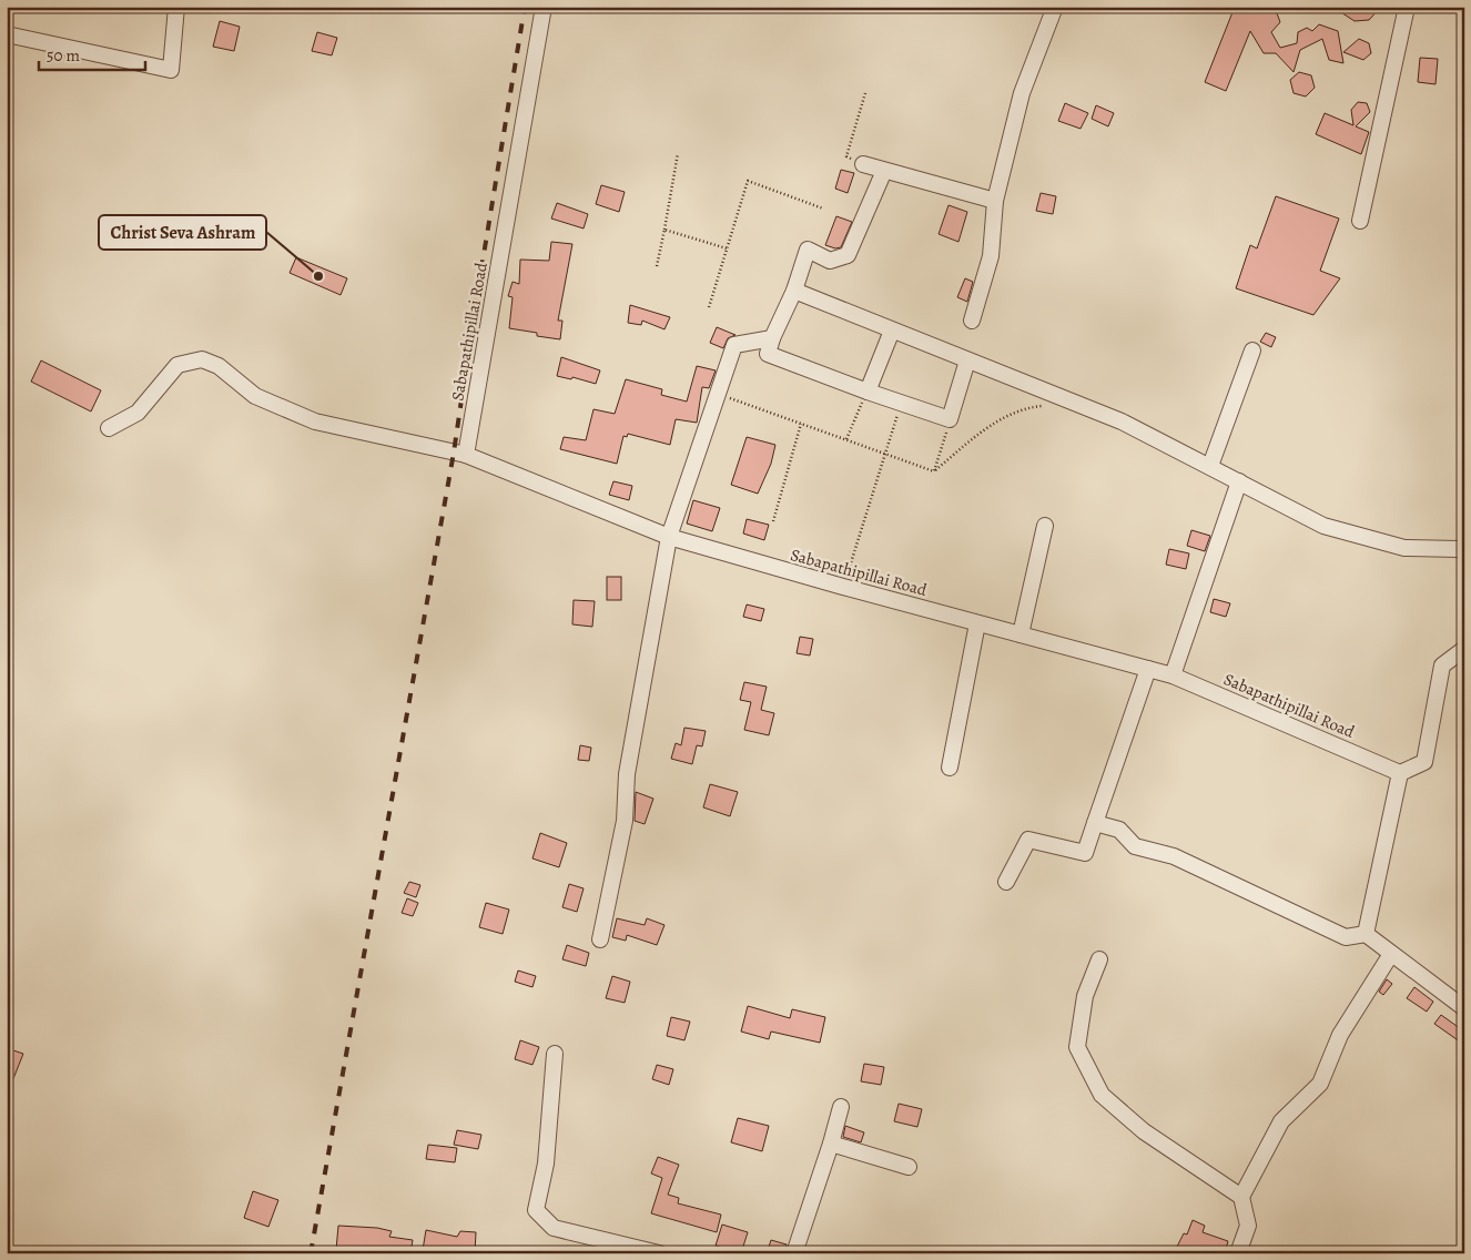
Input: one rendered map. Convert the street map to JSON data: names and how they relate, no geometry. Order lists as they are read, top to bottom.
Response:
{
  "streets": {
    "street": ["Sabapathipillai Road"]
  },
  "places": ["Christ Seva Ashram"],
  "scale_bar": "50 m"
}
